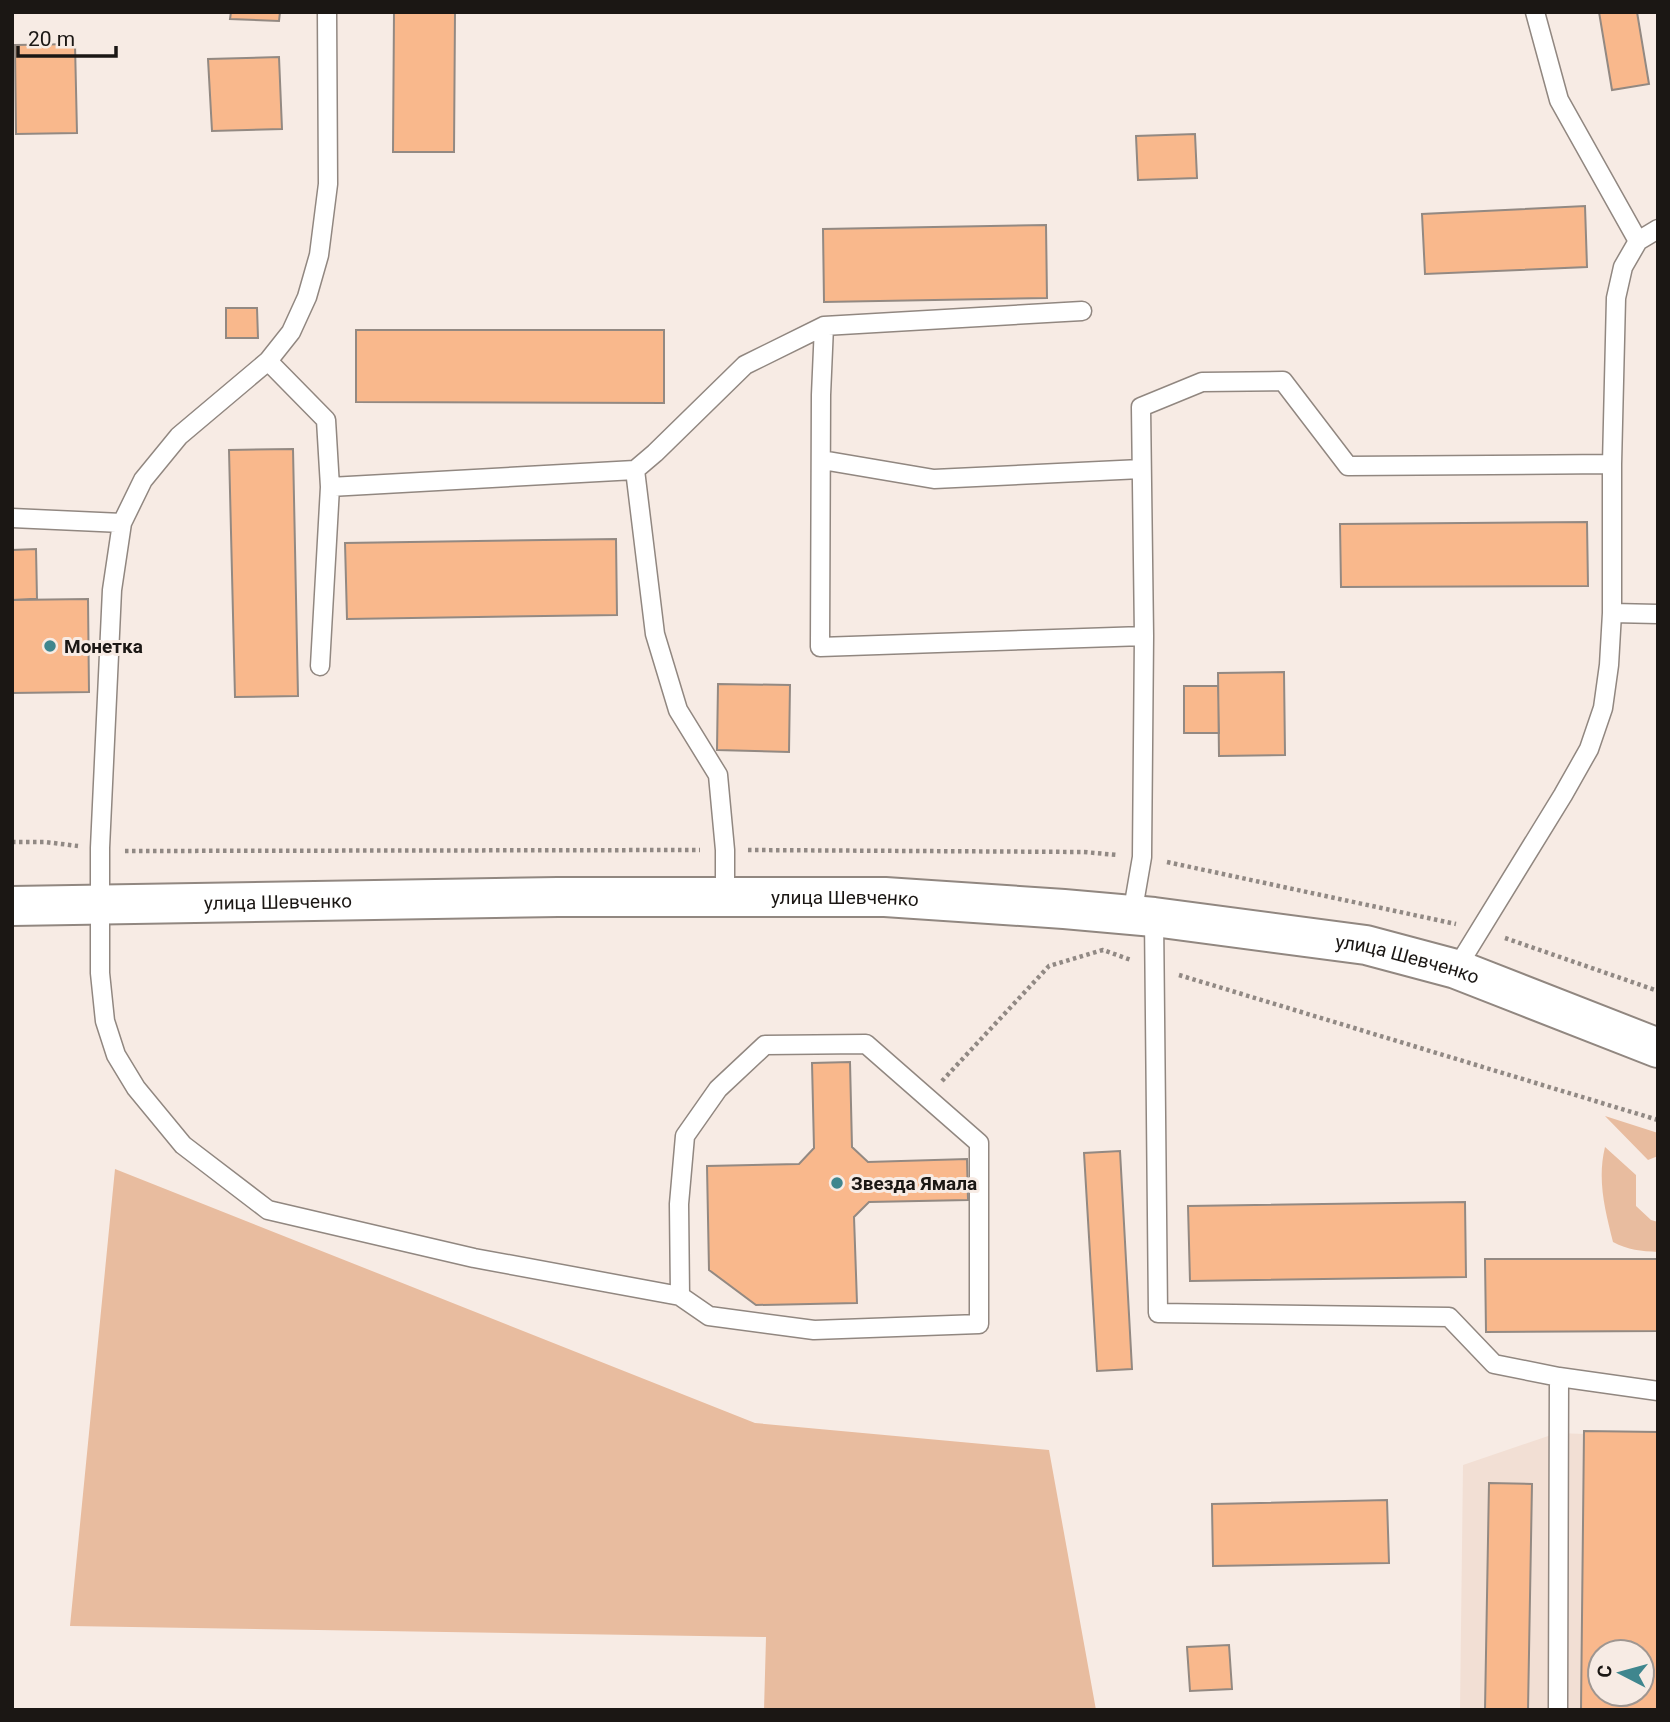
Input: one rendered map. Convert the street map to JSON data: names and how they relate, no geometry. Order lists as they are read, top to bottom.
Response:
{
  "streets": {
    "street": ["улица Шевченко"]
  },
  "places": ["Монетка", "Звезда Ямала"],
  "scale_bar": "20 m",
  "north": "left"
}
